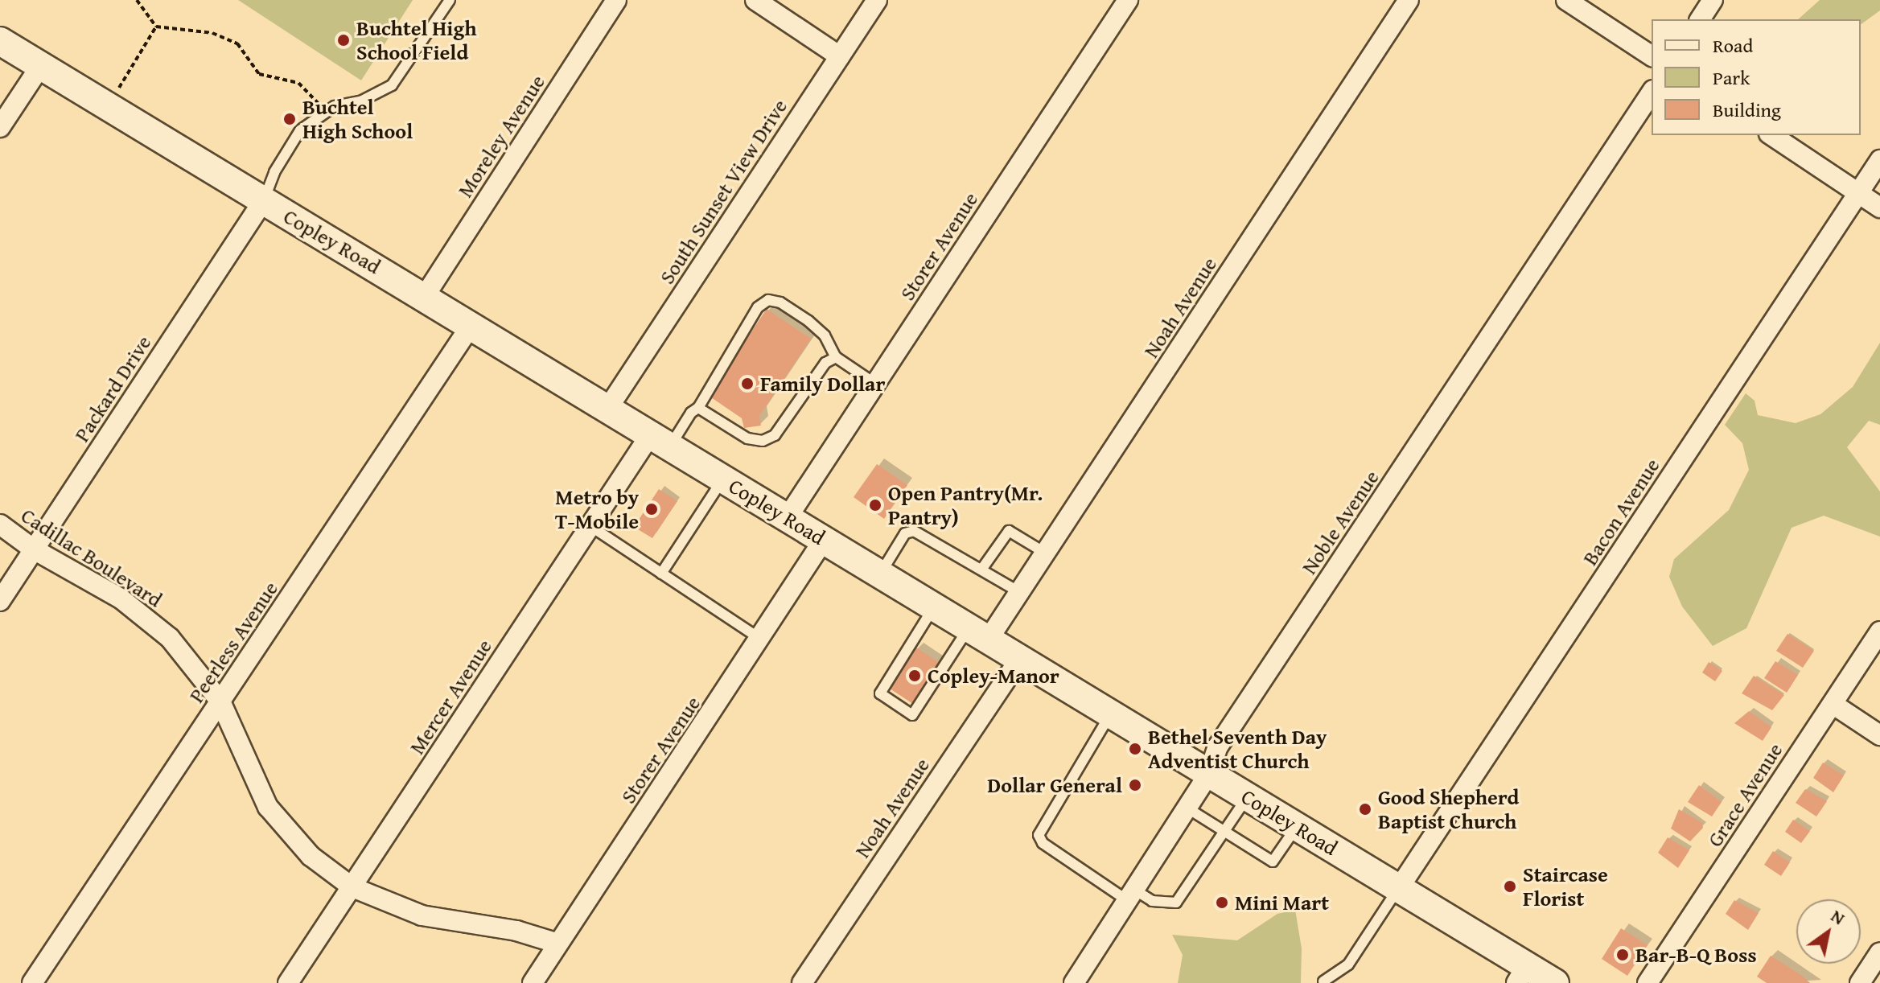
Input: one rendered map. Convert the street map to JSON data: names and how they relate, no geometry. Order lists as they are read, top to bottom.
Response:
{
  "streets": {
    "main road": ["Copley Road"],
    "street": [
      "Moreley Avenue",
      "South Sunset View Drive",
      "Storer Avenue",
      "Noah Avenue",
      "Packard Drive",
      "Bacon Avenue",
      "Noble Avenue",
      "Cadillac Boulevard",
      "Peerless Avenue",
      "Mercer Avenue",
      "Grace Avenue"
    ]
  },
  "crossings": [
    ["Moreley Avenue", "Copley Road"],
    ["South Sunset View Drive", "Copley Road"],
    ["Copley Road", "Storer Avenue"],
    ["Copley Road", "Noah Avenue"],
    ["Copley Road", "Packard Drive"],
    ["Copley Road", "Bacon Avenue"],
    ["Copley Road", "Noble Avenue"],
    ["Copley Road", "Peerless Avenue"],
    ["Copley Road", "Mercer Avenue"],
    ["Storer Avenue", "Cadillac Boulevard"],
    ["Packard Drive", "Cadillac Boulevard"],
    ["Cadillac Boulevard", "Peerless Avenue"],
    ["Cadillac Boulevard", "Mercer Avenue"]
  ],
  "places": [
    "Buchtel High School Field",
    "Buchtel High School",
    "Family Dollar",
    "Open Pantry(Mr. Pantry)",
    "Metro by T-Mobile",
    "Copley-Manor",
    "Bethel Seventh Day Adventist Church",
    "Dollar General",
    "Good Shepherd Baptist Church",
    "Staircase Florist",
    "Mini Mart",
    "Bar-B-Q Boss"
  ],
  "legend": ["Road", "Park", "Building"],
  "north": "top right"
}
